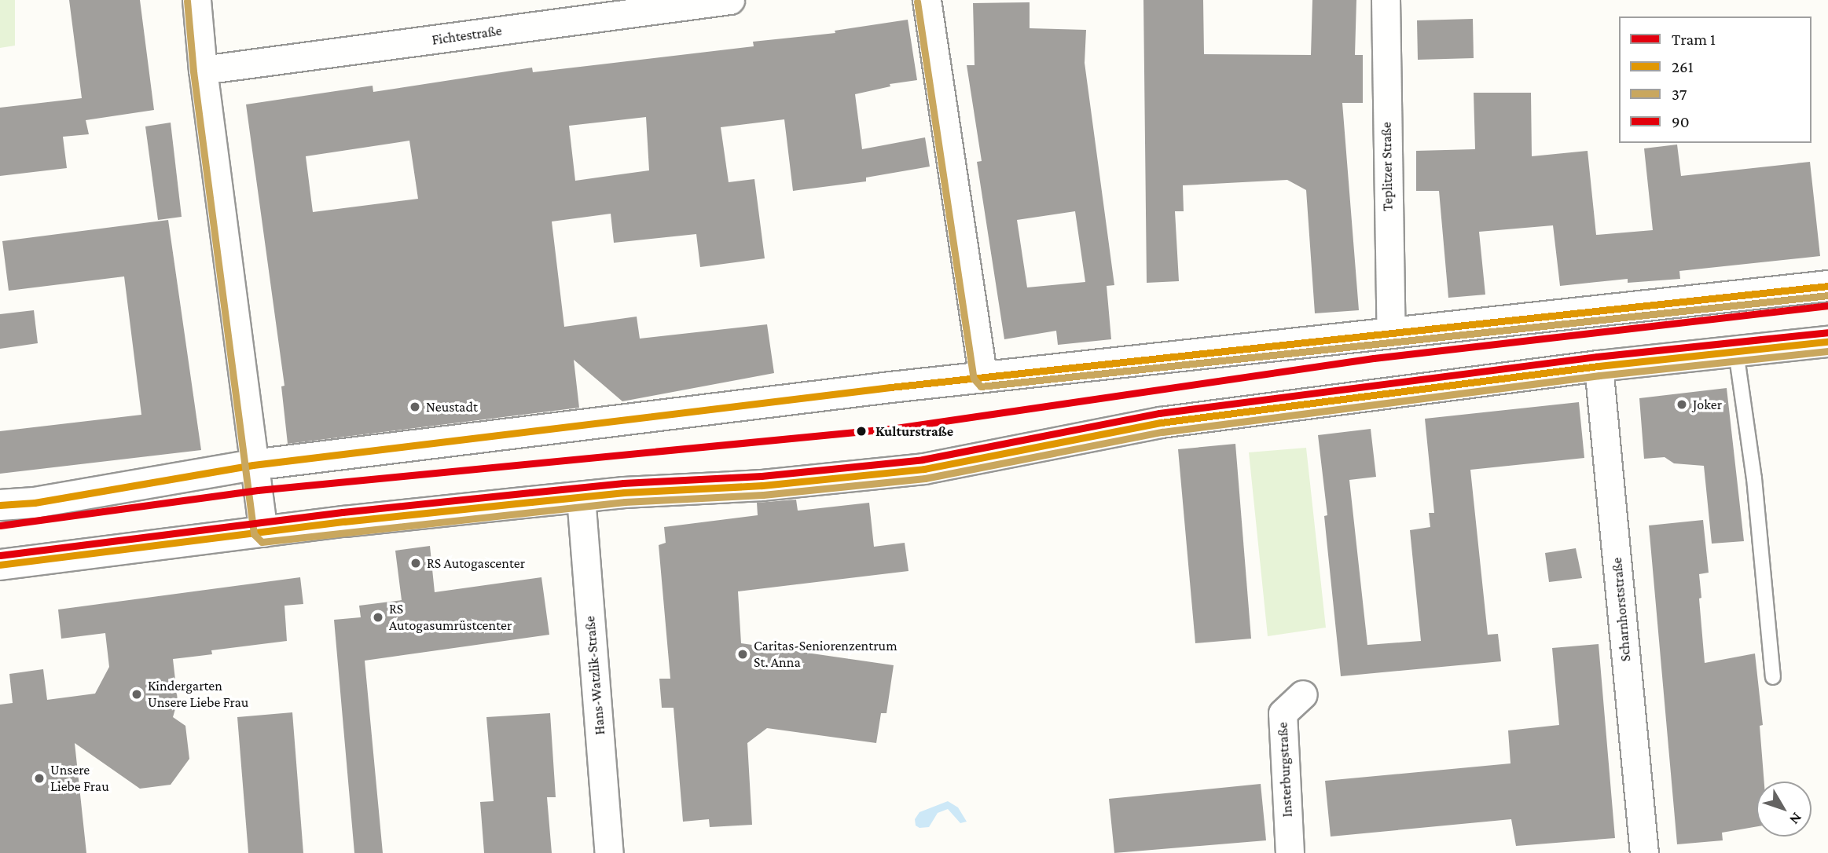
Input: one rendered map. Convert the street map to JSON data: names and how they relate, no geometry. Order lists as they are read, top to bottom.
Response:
{
  "streets": {
    "street": [
      "Fichtestraße",
      "Teplitzer Straße",
      "Scharnhorststraße",
      "Hans-Watzlik-Straße",
      "Insterburgstraße"
    ]
  },
  "places": [
    "Joker",
    "Neustadt",
    "Kulturstraße",
    "RS Autogascenter",
    "RS Autogasumrüstcenter",
    "Caritas-Seniorenzentrum St. Anna",
    "Kindergarten Unsere Liebe Frau",
    "Unsere Liebe Frau"
  ],
  "lines": [
    "transit line 37",
    "transit line 261",
    "tram line 1",
    "transit line 90"
  ],
  "legend": [
    "Tram 1",
    "261",
    "37",
    "90"
  ],
  "north": "bottom right"
}
